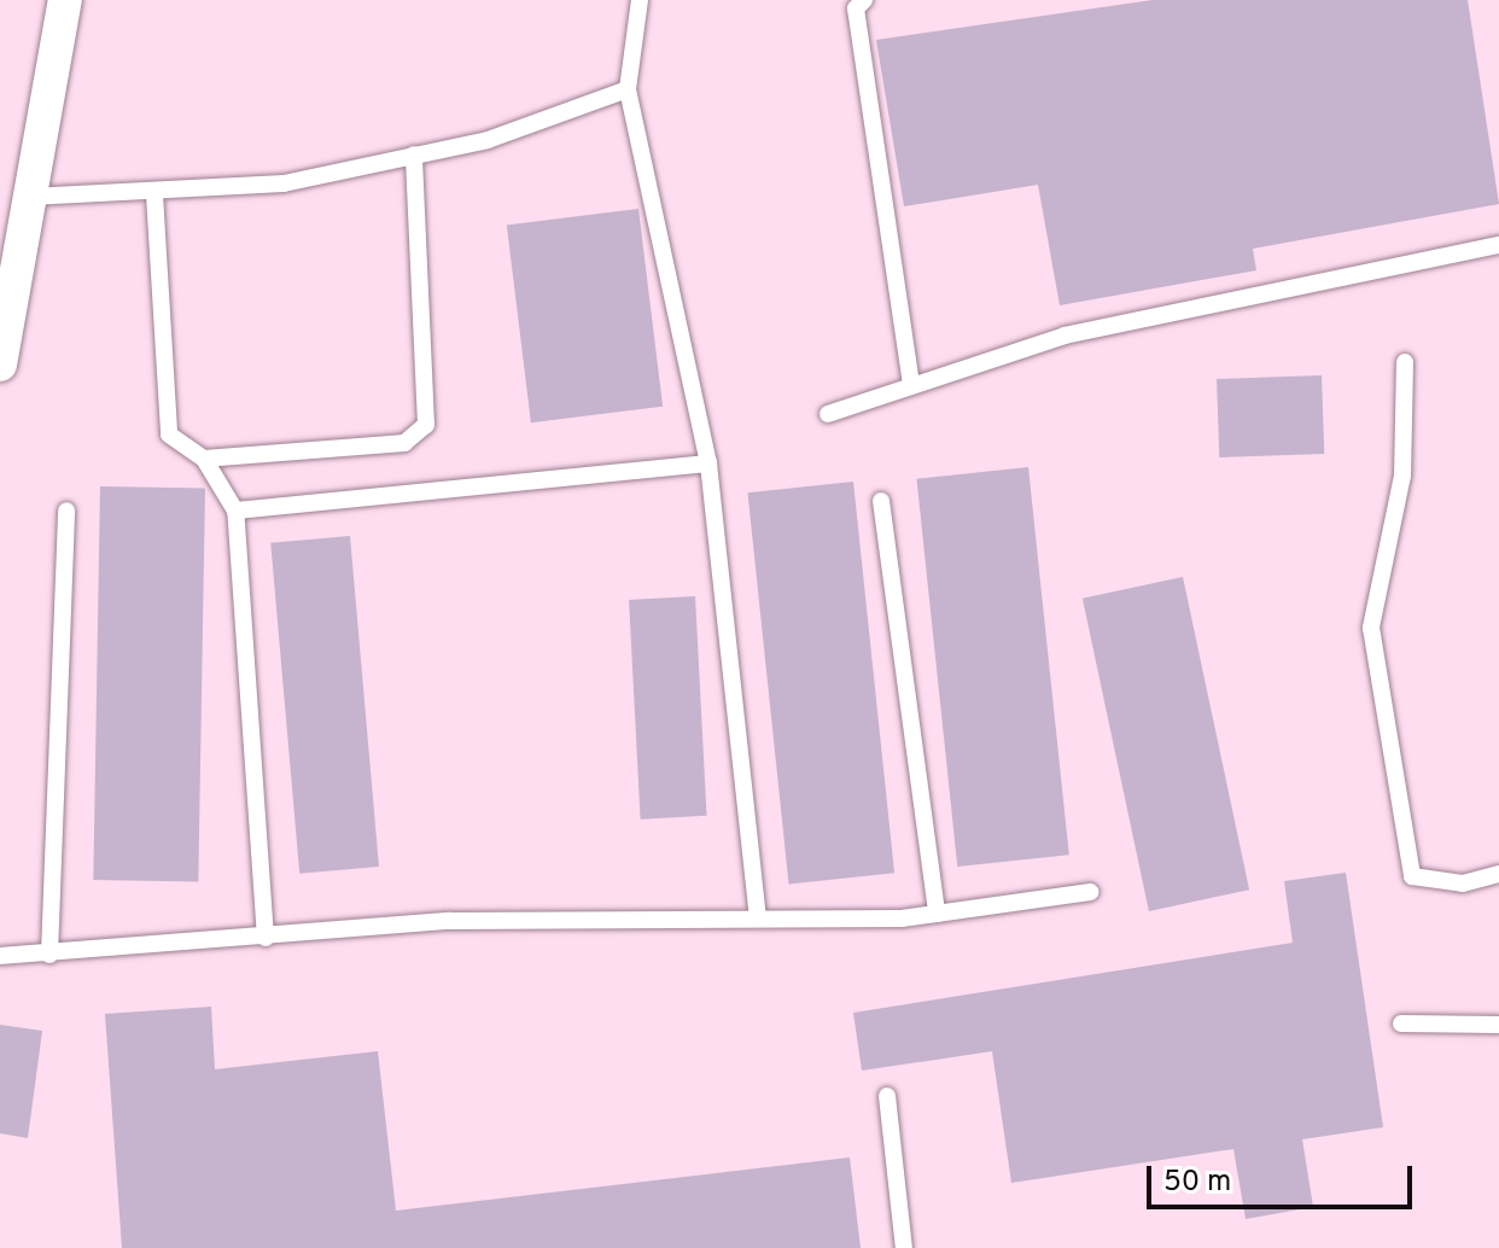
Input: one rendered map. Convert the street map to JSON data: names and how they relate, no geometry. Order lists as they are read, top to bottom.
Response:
{
  "scale_bar": "50 m"
}
